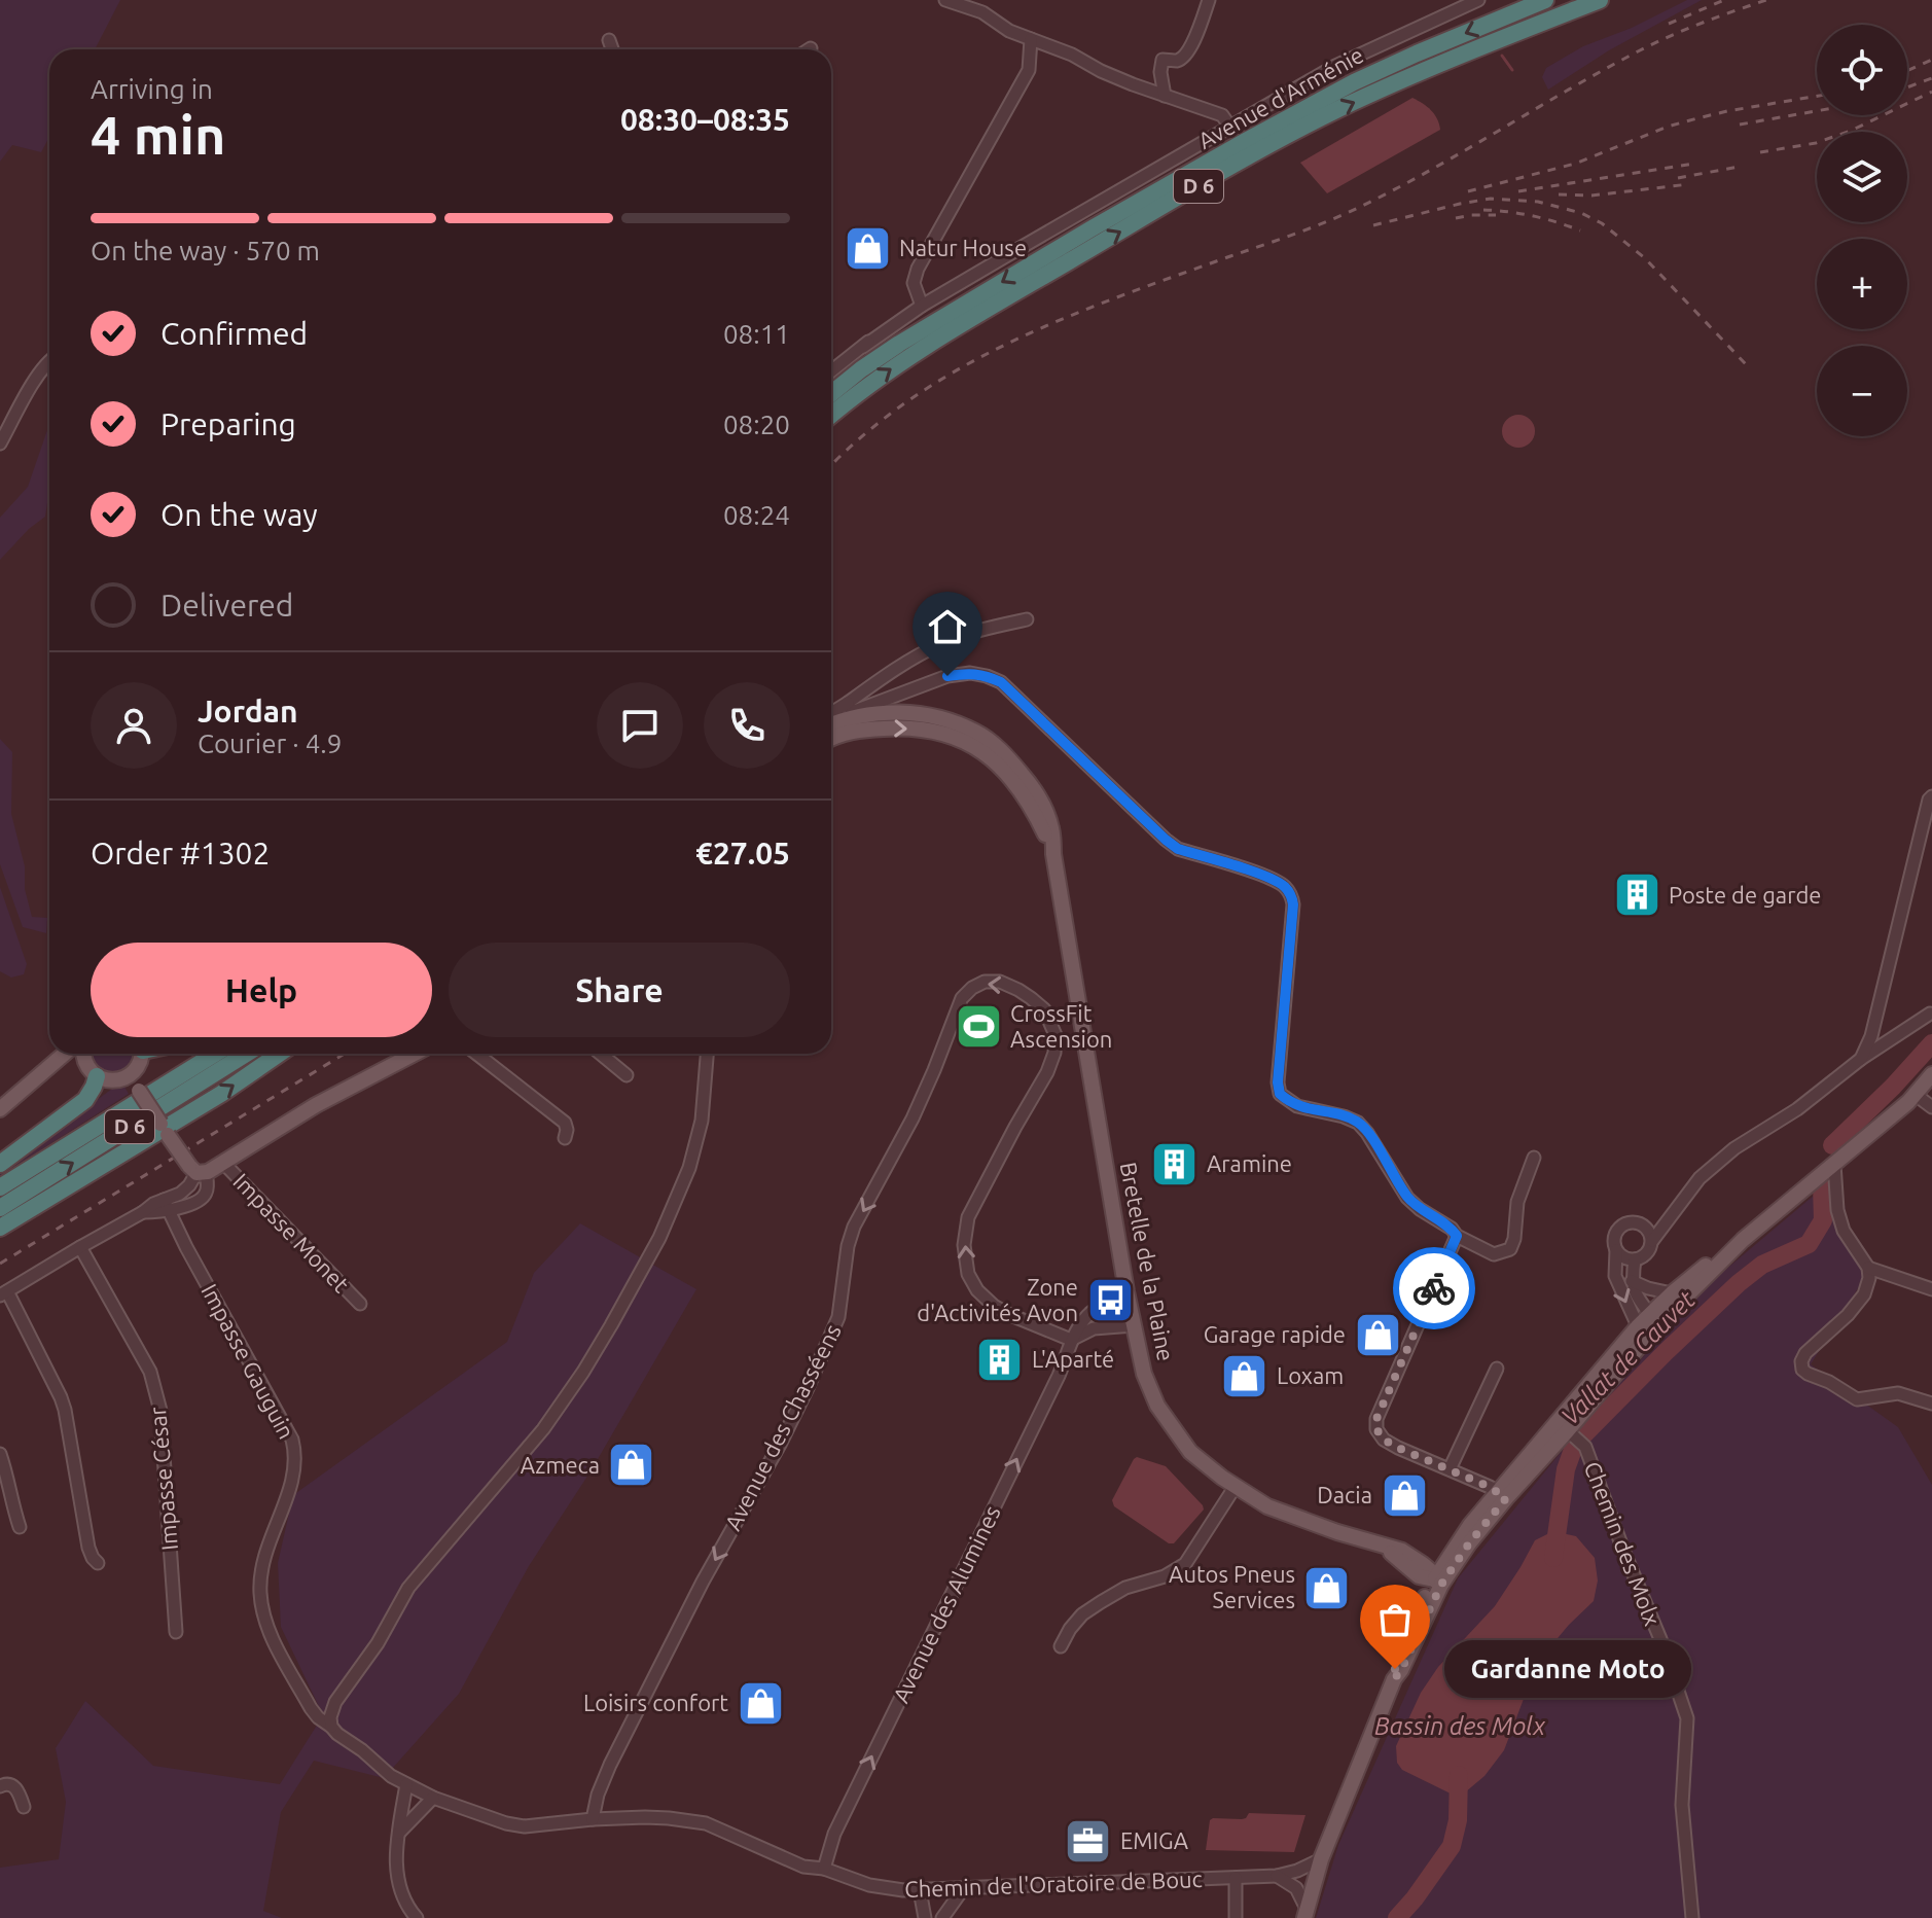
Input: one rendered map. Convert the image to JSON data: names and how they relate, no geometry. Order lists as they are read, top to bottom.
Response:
{
  "streets": {
    "highway": ["D 6"],
    "main road": ["Bretelle de la Plaine"],
    "street": [
      "Avenue d'Arménie",
      "Impasse Monet",
      "Impasse Gauguin",
      "Avenue des Chasséens",
      "Impasse César",
      "Chemin des Molx",
      "Avenue des Alumines",
      "Chemin de l'Oratoire de Bouc"
    ]
  },
  "crossings": [
    ["Bretelle de la Plaine", "Avenue des Alumines"],
    ["Impasse Gauguin", "Chemin de l'Oratoire de Bouc"],
    ["Avenue des Chasséens", "Avenue des Alumines"],
    ["Avenue des Chasséens", "Chemin de l'Oratoire de Bouc"],
    ["Avenue des Alumines", "Chemin de l'Oratoire de Bouc"]
  ],
  "one_way": ["Avenue des Alumines"],
  "water": ["Vallat de Cauvet", "Bassin des Molx"],
  "places": {
    "shop": [
      "Natur House",
      "Garage rapide",
      "Loxam",
      "Azmeca",
      "Dacia",
      "Autos Pneus Services",
      "Loisirs confort"
    ],
    "building": ["Poste de garde", "Aramine", "L'Aparté"],
    "sports": ["CrossFit Ascension"],
    "bus stop": ["Zone d'Activités Avon"],
    "other": ["Gardanne Moto"],
    "office": ["EMIGA"]
  },
  "page": {
    "map_buttons": ["+", "−"],
    "heading": ["4 min", "Arriving in", "08:30–08:35"],
    "panel": [
      "Jordan",
      "Courier · 4.9",
      "Order #1302",
      "€27.05"
    ],
    "bar": "On the way · 570 m",
    "list": [
      ["Confirmed", "08:11"],
      ["Preparing", "08:20"],
      ["On the way", "08:24"],
      "Delivered"
    ],
    "buttons": ["Help", "Share"],
    "bubble": "Gardanne Moto"
  }
}
